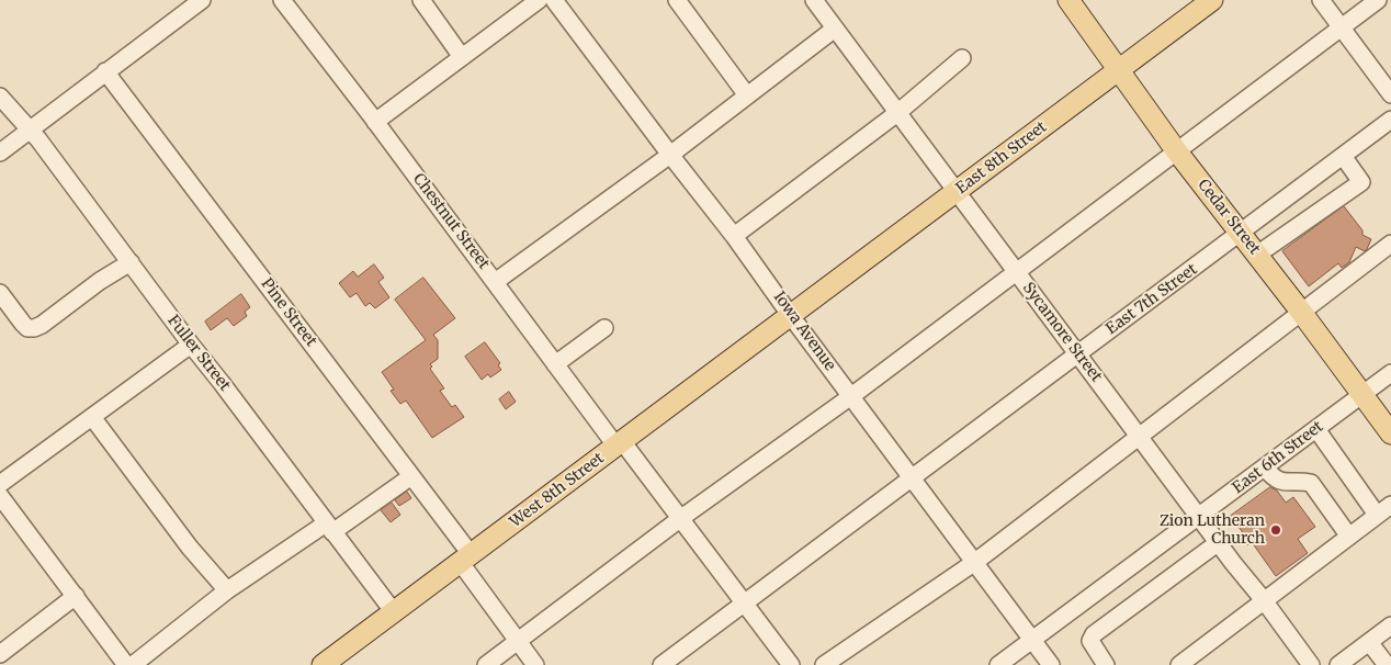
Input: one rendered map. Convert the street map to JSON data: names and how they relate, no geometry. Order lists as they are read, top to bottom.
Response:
{
  "streets": {
    "main road": ["East 8th Street", "Cedar Street", "West 8th Street"],
    "street": [
      "Chestnut Street",
      "East 7th Street",
      "Pine Street",
      "Iowa Avenue",
      "Sycamore Street",
      "Fuller Street",
      "East 6th Street"
    ]
  },
  "crossings": [
    ["East 8th Street", "Cedar Street"],
    ["East 8th Street", "Iowa Avenue"],
    ["East 8th Street", "Sycamore Street"],
    ["East 8th Street", "West 8th Street"],
    ["Cedar Street", "East 7th Street"],
    ["Cedar Street", "East 6th Street"],
    ["Chestnut Street", "East 7th Street"],
    ["Chestnut Street", "West 8th Street"],
    ["East 7th Street", "Iowa Avenue"],
    ["East 7th Street", "Sycamore Street"],
    ["Pine Street", "West 8th Street"],
    ["Iowa Avenue", "East 6th Street"],
    ["Iowa Avenue", "West 8th Street"],
    ["Sycamore Street", "East 6th Street"],
    ["Fuller Street", "West 8th Street"]
  ],
  "places": ["Zion Lutheran Church"]
}
